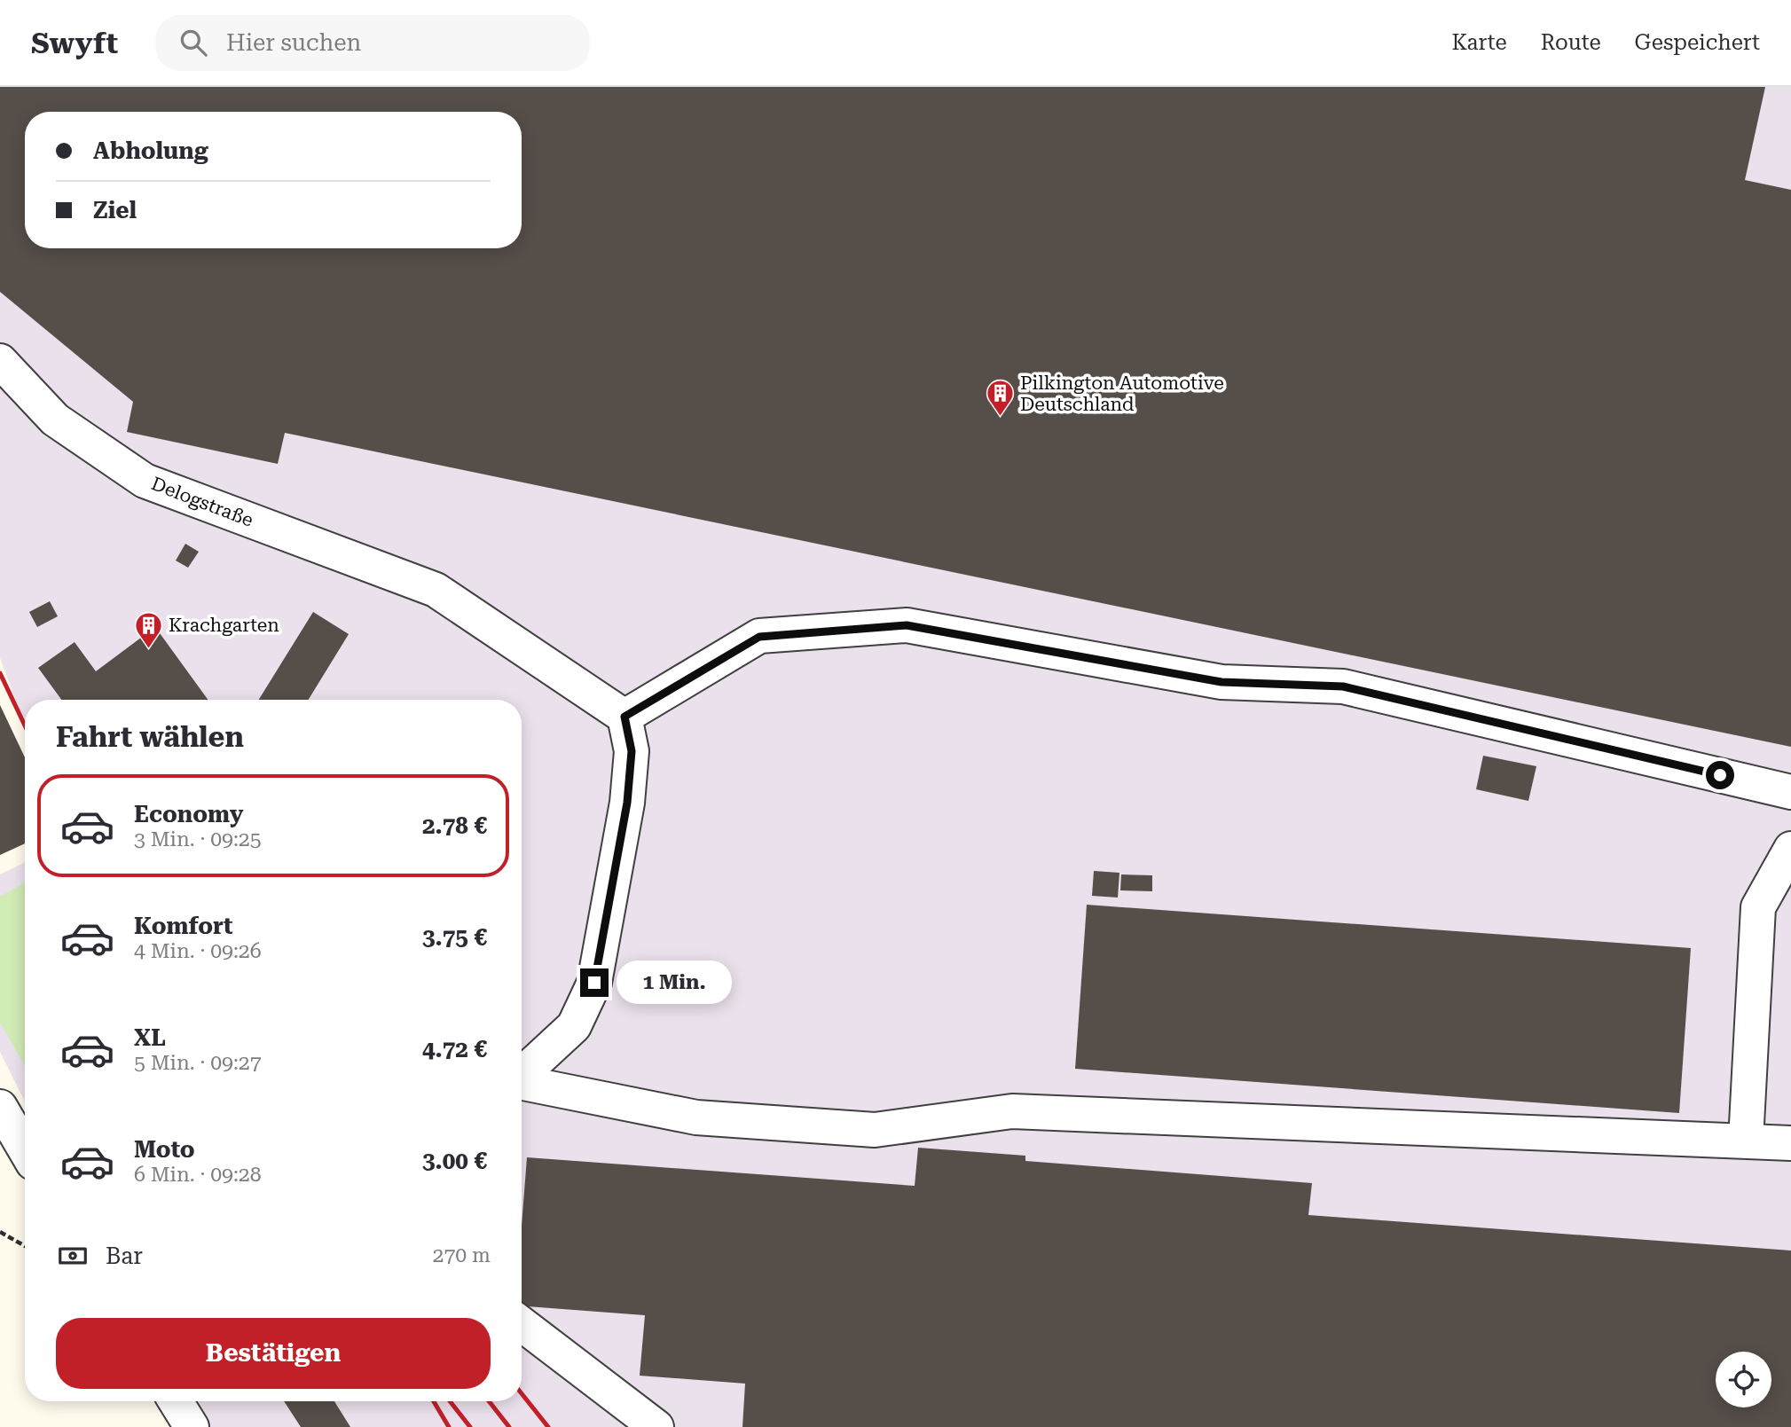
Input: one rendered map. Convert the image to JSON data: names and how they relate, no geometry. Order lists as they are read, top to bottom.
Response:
{
  "streets": {
    "street": ["Delogstraße"]
  },
  "places": {
    "building": ["Pilkington Automotive Deutschland", "Krachgarten"]
  },
  "page": {
    "header": "Swyft",
    "search": "Hier suchen",
    "nav": ["Karte", "Route", "Gespeichert"],
    "banner": ["Abholung", "Ziel"],
    "heading": "Fahrt wählen",
    "list": [
      {
        "name": "Economy",
        "note": "3 Min. · 09:25",
        "value": "2.78 €"
      },
      {
        "name": "Komfort",
        "note": "4 Min. · 09:26",
        "value": "3.75 €"
      },
      {
        "name": "XL",
        "note": "5 Min. · 09:27",
        "value": "4.72 €"
      },
      {
        "name": "Moto",
        "note": "6 Min. · 09:28",
        "value": "3.00 €"
      }
    ],
    "bubble": "1 Min.",
    "pay": ["Bar", "270 m"],
    "buttons": "Bestätigen"
  }
}
